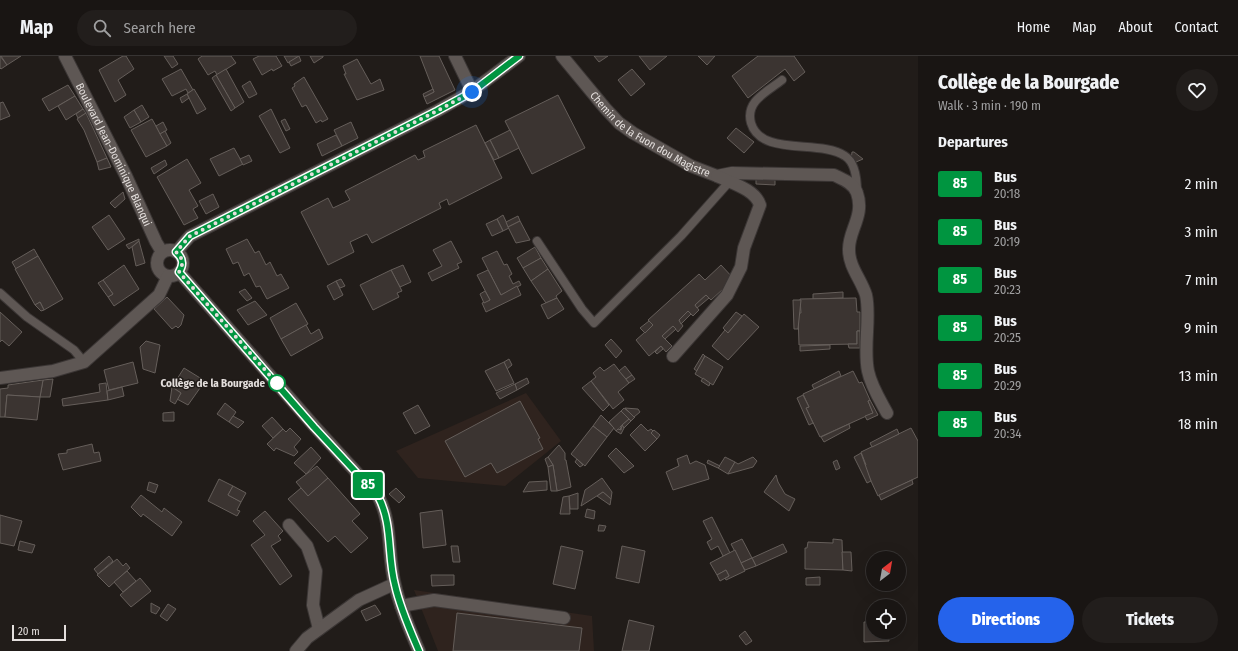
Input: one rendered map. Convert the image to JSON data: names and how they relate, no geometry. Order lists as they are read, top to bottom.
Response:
{
  "streets": {
    "street": ["Chemin de la Fuon dou Magistre", "Boulevard Jean-Dominique Blanqui"]
  },
  "places": ["Collège de la Bourgade"],
  "lines": ["bus line 85"],
  "scale_bar": "20 m",
  "north": "top right",
  "page": {
    "header": "Map",
    "search": "Search here",
    "nav": [
      "Home",
      "Map",
      "About",
      "Contact"
    ],
    "on_map": "85",
    "heading": [
      ["Collège de la Bourgade", "Walk · 3 min · 190 m"],
      "Departures"
    ],
    "list": [
      {
        "mark": "85",
        "name": "Bus",
        "note": "20:18",
        "value": "2 min"
      },
      {
        "mark": "85",
        "name": "Bus",
        "note": "20:19",
        "value": "3 min"
      },
      {
        "mark": "85",
        "name": "Bus",
        "note": "20:23",
        "value": "7 min"
      },
      {
        "mark": "85",
        "name": "Bus",
        "note": "20:25",
        "value": "9 min"
      },
      {
        "mark": "85",
        "name": "Bus",
        "note": "20:29",
        "value": "13 min"
      },
      {
        "mark": "85",
        "name": "Bus",
        "note": "20:34",
        "value": "18 min"
      }
    ],
    "buttons": ["Directions", "Tickets"],
    "scale": "20 m"
  }
}
